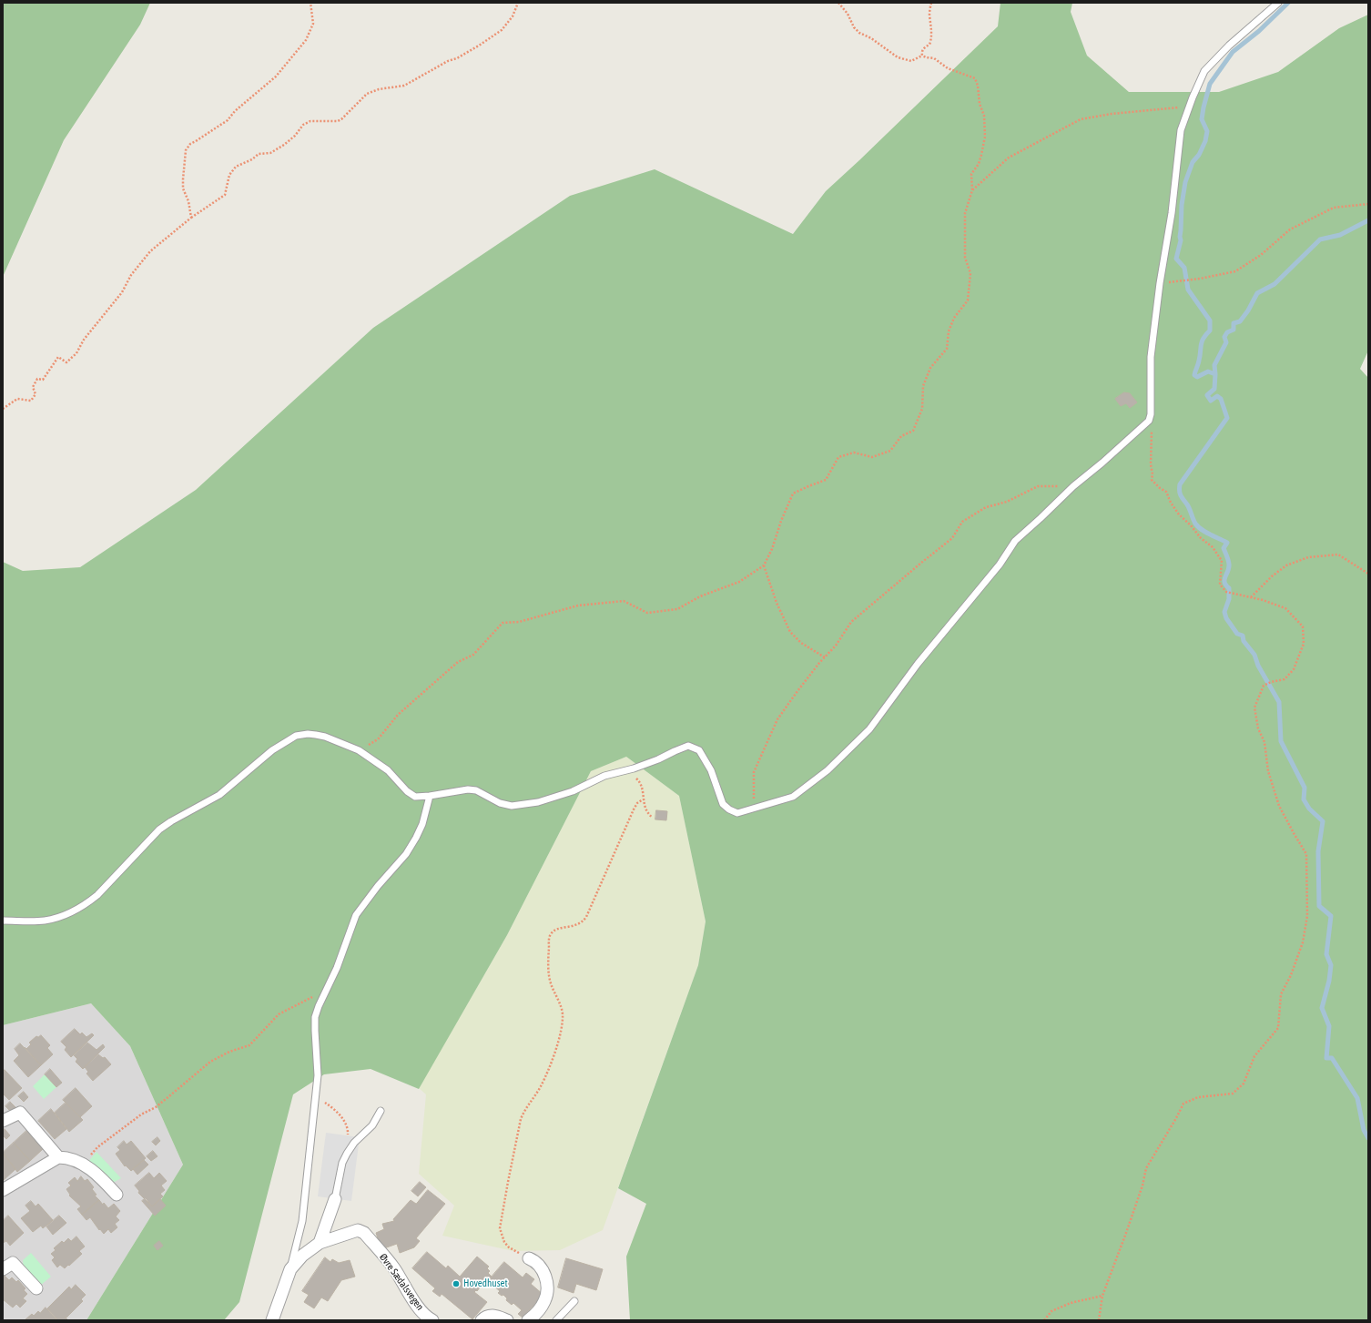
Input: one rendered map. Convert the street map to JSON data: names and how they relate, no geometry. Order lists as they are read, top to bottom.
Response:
{
  "streets": {
    "street": ["Øvre Sædalsvegen"]
  },
  "places": ["Hovedhuset"]
}
